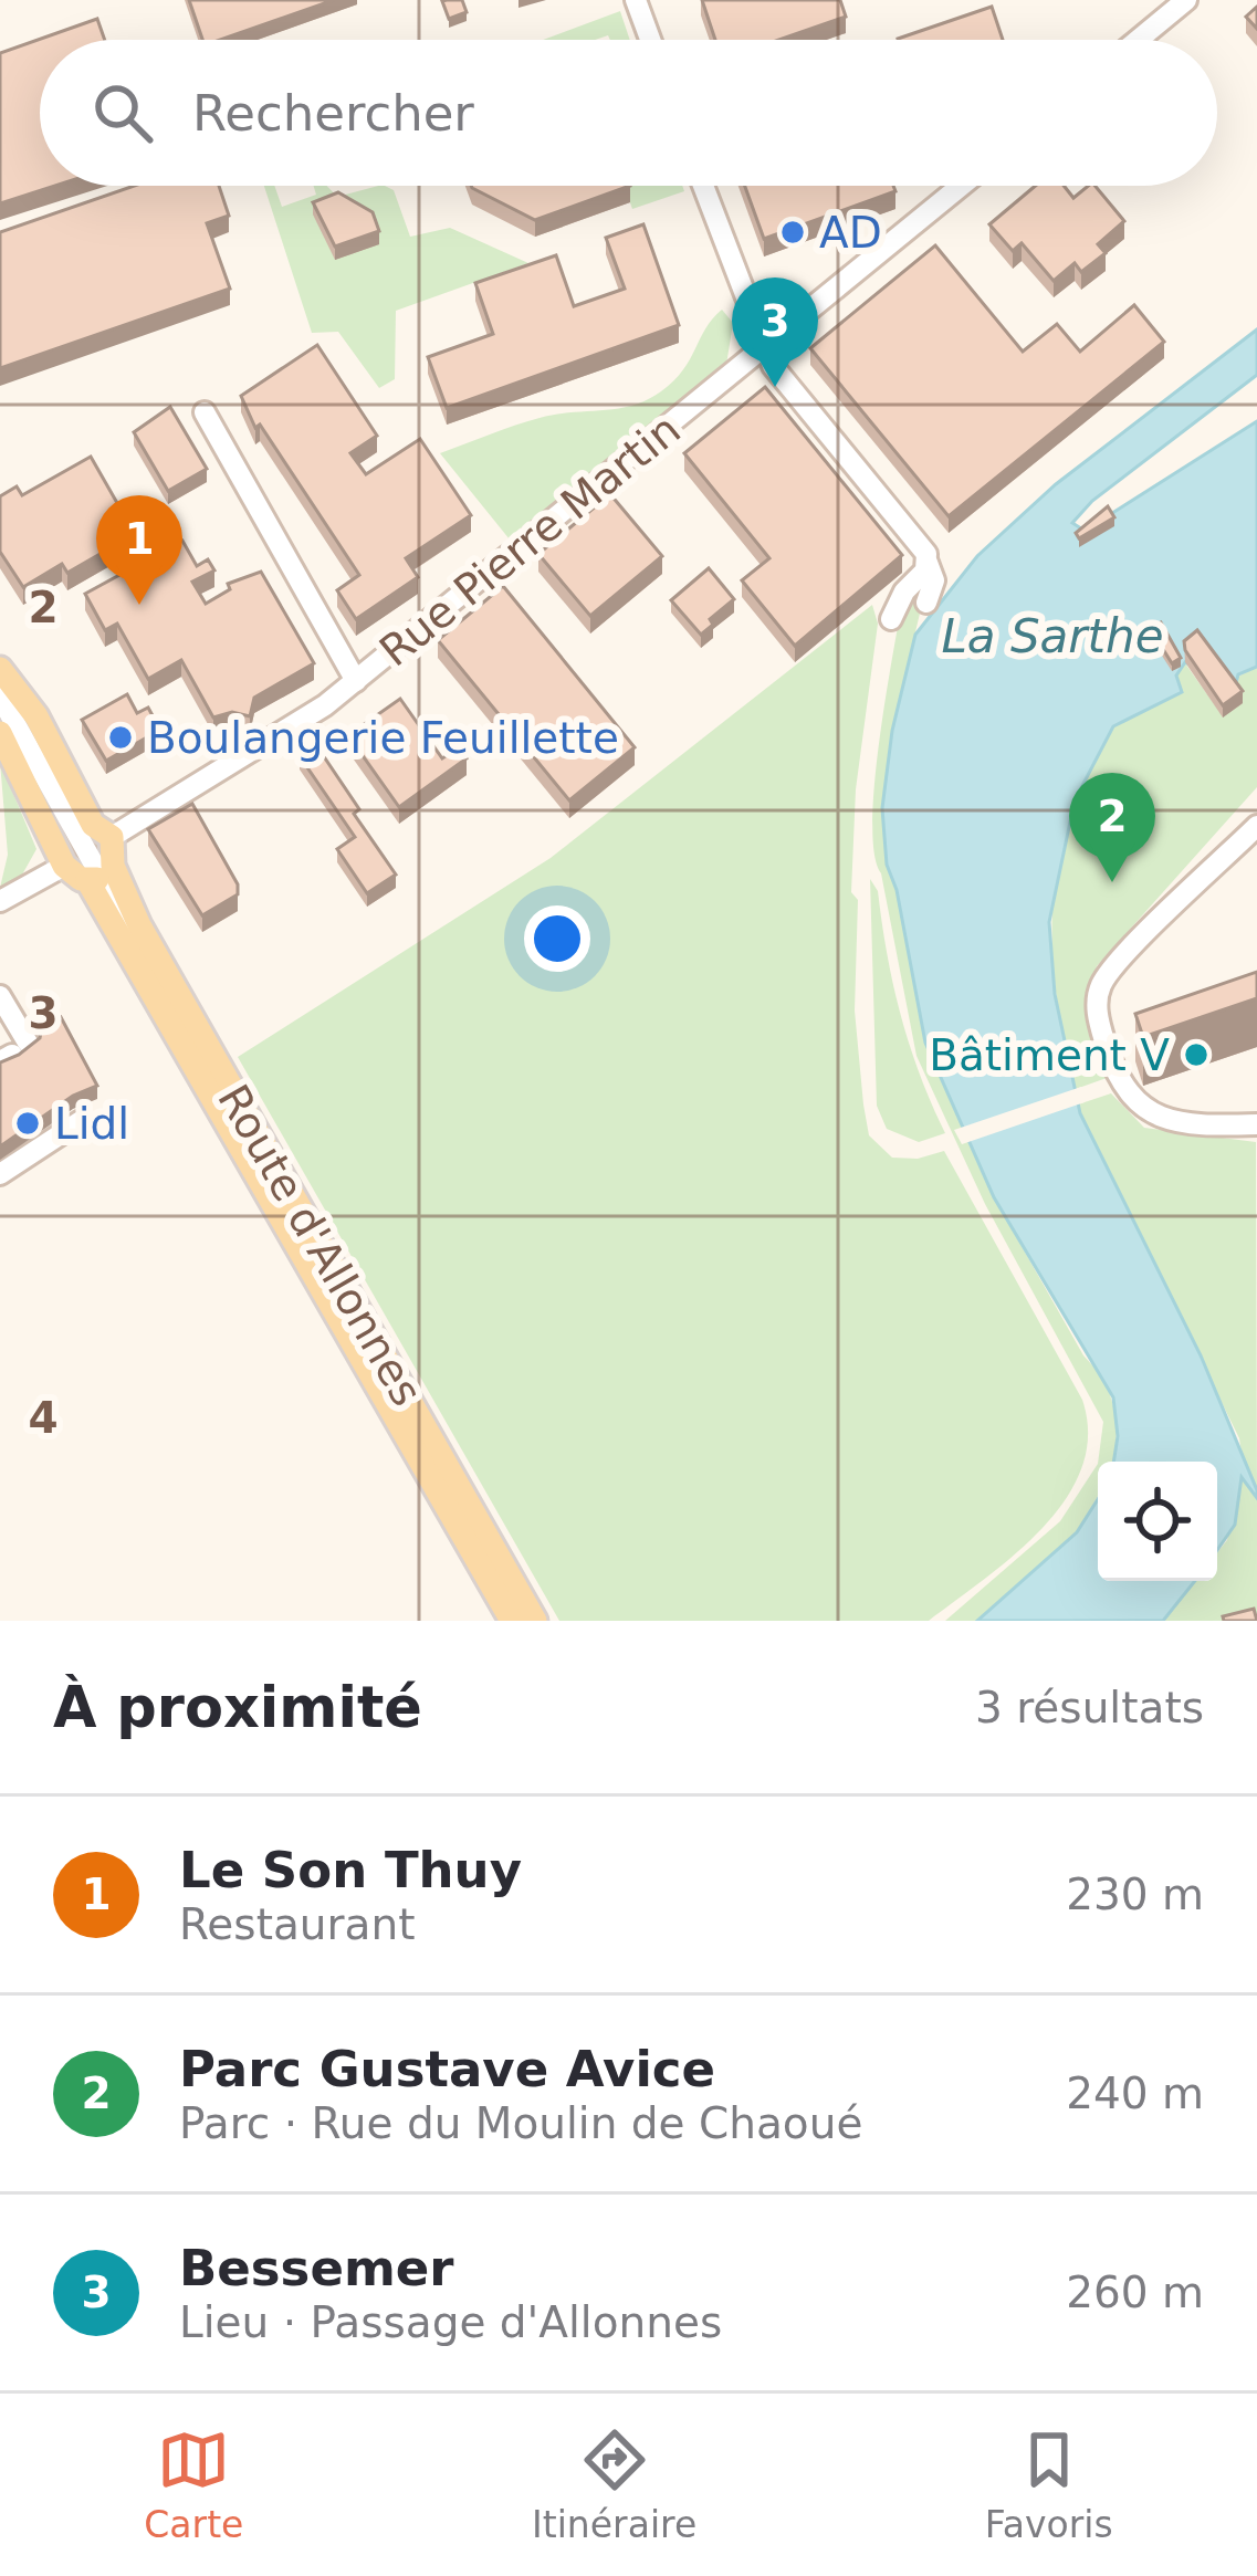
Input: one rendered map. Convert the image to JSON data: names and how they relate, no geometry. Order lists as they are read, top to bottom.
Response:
{
  "streets": {
    "main road": ["Route d'Allonnes"],
    "street": ["Rue Pierre Martin"]
  },
  "crossings": [
    ["Rue Pierre Martin", "Route d'Allonnes"]
  ],
  "water": ["La Sarthe"],
  "places": [
    "AD",
    "Boulangerie Feuillette",
    "Bâtiment V",
    "Lidl"
  ],
  "page": {
    "search": "Rechercher",
    "pins": ["3", "1", "2"],
    "heading": ["À proximité", "3 résultats"],
    "list": [
      {
        "mark": "1",
        "name": "Le Son Thuy",
        "note": "Restaurant",
        "value": "230 m"
      },
      {
        "mark": "2",
        "name": "Parc Gustave Avice",
        "note": "Parc · Rue du Moulin de Chaoué",
        "value": "240 m"
      },
      {
        "mark": "3",
        "name": "Bessemer",
        "note": "Lieu · Passage d'Allonnes",
        "value": "260 m"
      }
    ],
    "nav": ["Carte", "Itinéraire", "Favoris"]
  },
  "grid": {
    "rows": ["2", "3", "4"]
  }
}
